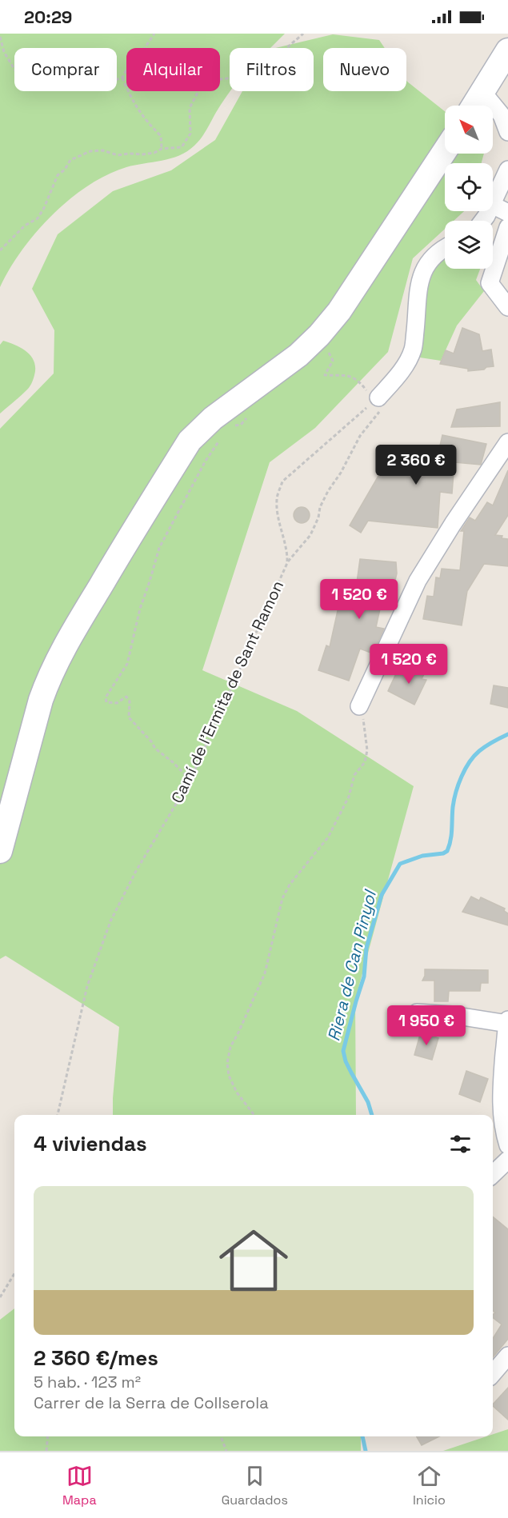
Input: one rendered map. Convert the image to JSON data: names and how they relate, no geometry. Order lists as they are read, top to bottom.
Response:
{
  "streets": {
    "path": ["Camí de l'Ermita de Sant Ramon"]
  },
  "water": ["Riera de Can Pinyol"],
  "north": "top left",
  "page": {
    "status": "20:29",
    "chip": [
      "Comprar",
      "Alquilar",
      "Filtros",
      "Nuevo"
    ],
    "price": [
      "2 360 €",
      "1 520 €",
      "1 520 €",
      "1 950 €"
    ],
    "heading": "4 viviendas",
    "list": [
      {
        "name": "2 360 €/mes",
        "note": "5 hab. · 123 m² · Carrer de la Serra de Collserola"
      }
    ],
    "tabs": ["Mapa", "Guardados", "Inicio"]
  }
}
